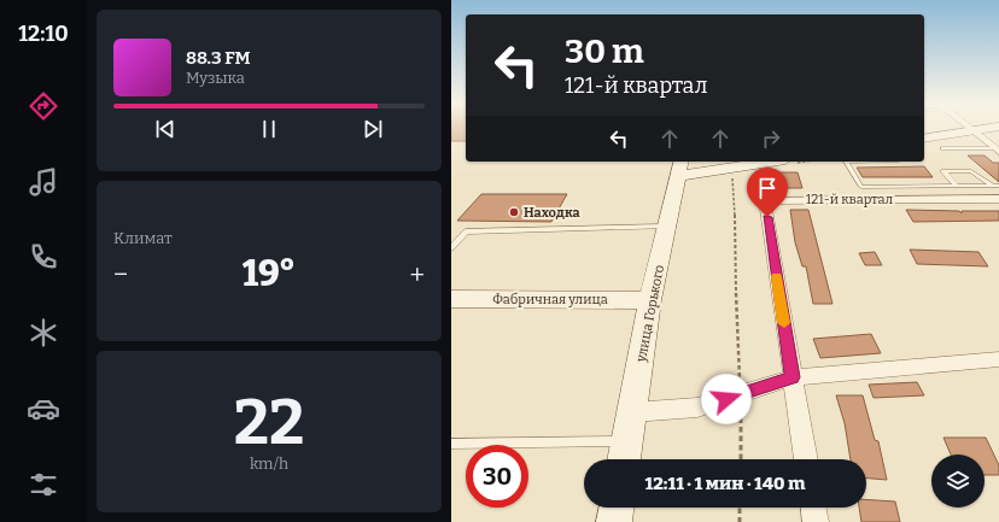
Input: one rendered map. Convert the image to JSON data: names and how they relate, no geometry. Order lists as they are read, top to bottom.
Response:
{
  "streets": {
    "street": ["121-й квартал", "Фабричная улица", "улица Горького"]
  },
  "crossings": [
    ["Фабричная улица", "улица Горького"]
  ],
  "places": ["Находка"],
  "page": {
    "tabs": "12:10",
    "turn": ["30 m", "121-й квартал"],
    "song": ["88.3 FM", "Музыка"],
    "tile": [
      "Климат",
      ["22", "km/h"]
    ],
    "heat": ["−", "19°", "+"],
    "limit": "30",
    "trip": "12:11 · 1 мин · 140 m"
  }
}
